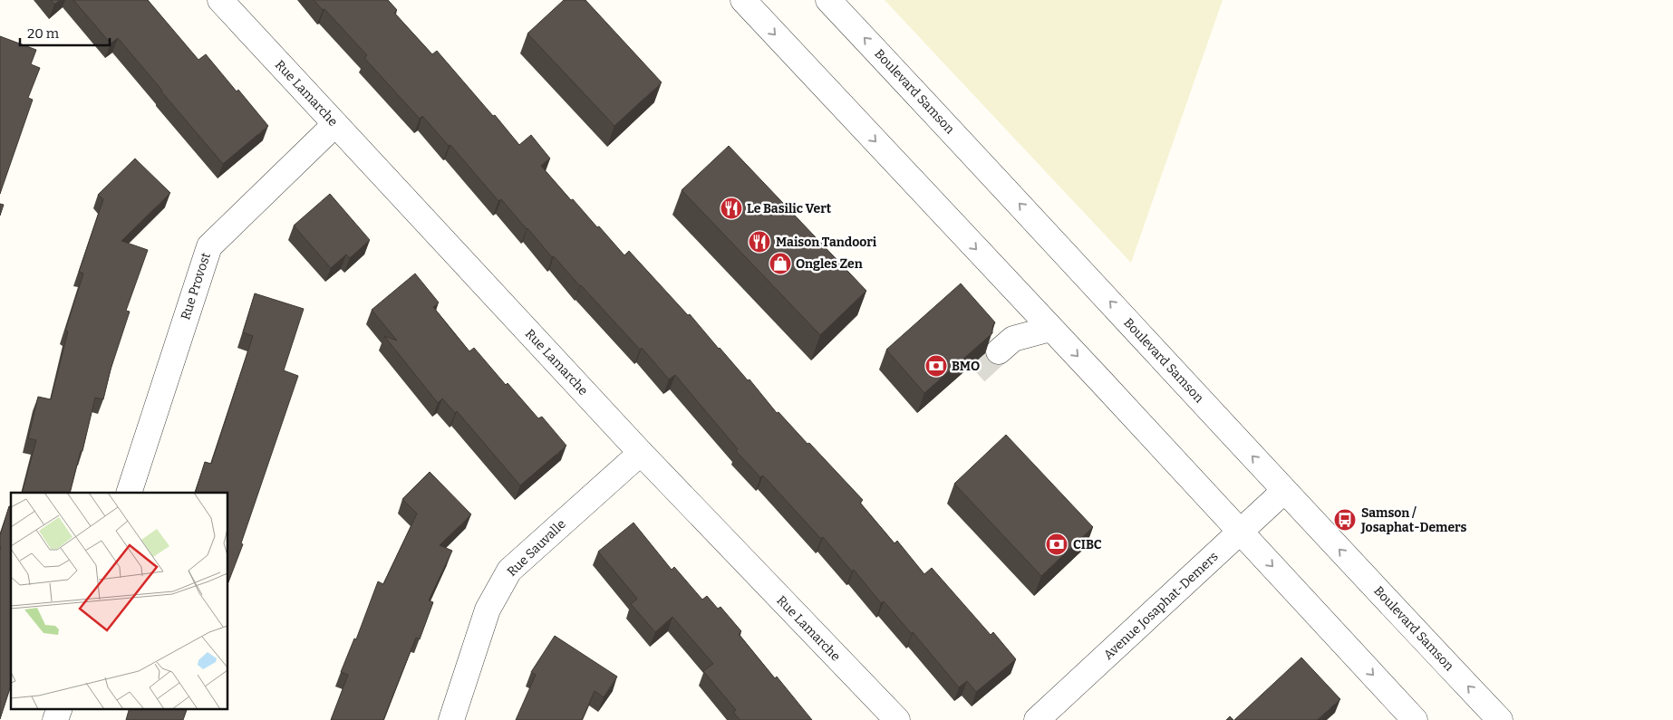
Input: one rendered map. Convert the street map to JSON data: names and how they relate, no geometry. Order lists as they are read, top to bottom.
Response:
{
  "streets": {
    "street": [
      "Boulevard Samson",
      "Rue Lamarche",
      "Rue Provost",
      "Rue Sauvalle",
      "Avenue Josaphat-Demers"
    ]
  },
  "crossings": [
    ["Boulevard Samson", "Avenue Josaphat-Demers"],
    ["Rue Lamarche", "Rue Provost"],
    ["Rue Lamarche", "Rue Sauvalle"]
  ],
  "places": {
    "restaurant": ["Le Basilic Vert", "Maison Tandoori"],
    "shop": ["Ongles Zen"],
    "bank": ["BMO", "CIBC"],
    "bus stop": ["Samson / Josaphat-Demers"]
  },
  "scale_bar": "20 m"
}
